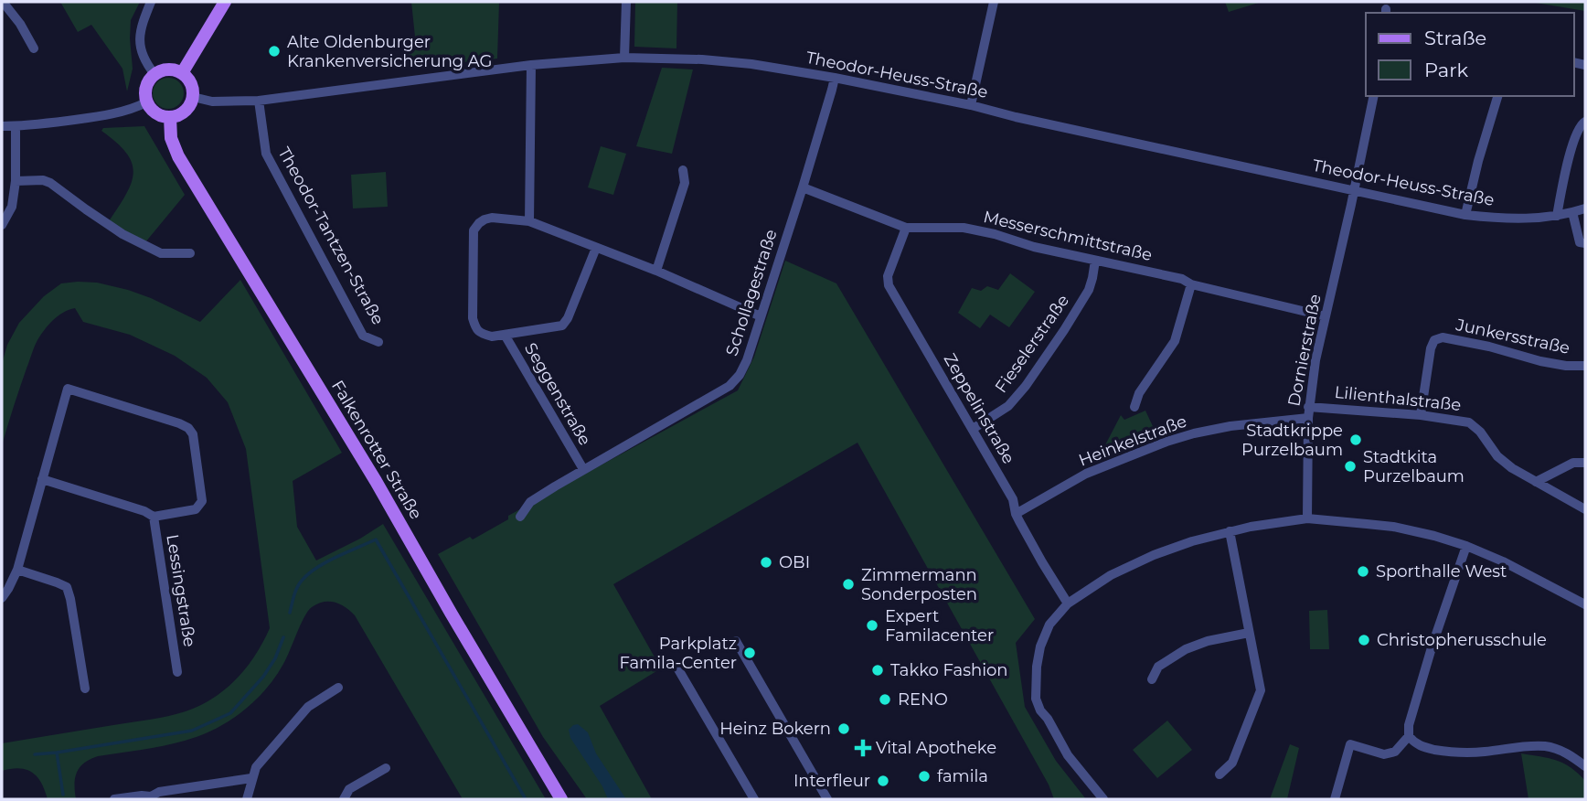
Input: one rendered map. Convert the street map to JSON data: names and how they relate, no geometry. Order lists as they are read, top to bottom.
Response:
{
  "streets": {
    "main road": ["Falkenrotter Straße"],
    "street": [
      "Theodor-Heuss-Straße",
      "Theodor-Tantzen-Straße",
      "Messerschmittstraße",
      "Schollagestraße",
      "Junkersstraße",
      "Fieselerstraße",
      "Dornierstraße",
      "Seggenstraße",
      "Lilienthalstraße",
      "Zeppelinstraße",
      "Heinkelstraße",
      "Lessingstraße"
    ]
  },
  "crossings": [
    ["Theodor-Heuss-Straße", "Theodor-Tantzen-Straße"],
    ["Theodor-Heuss-Straße", "Schollagestraße"],
    ["Theodor-Heuss-Straße", "Dornierstraße"],
    ["Theodor-Heuss-Straße", "Falkenrotter Straße"],
    ["Messerschmittstraße", "Schollagestraße"],
    ["Messerschmittstraße", "Fieselerstraße"],
    ["Messerschmittstraße", "Dornierstraße"],
    ["Messerschmittstraße", "Zeppelinstraße"],
    ["Schollagestraße", "Seggenstraße"],
    ["Junkersstraße", "Lilienthalstraße"],
    ["Fieselerstraße", "Zeppelinstraße"],
    ["Dornierstraße", "Lilienthalstraße"],
    ["Dornierstraße", "Heinkelstraße"],
    ["Lilienthalstraße", "Heinkelstraße"],
    ["Zeppelinstraße", "Heinkelstraße"]
  ],
  "places": {
    "other": [
      "Alte Oldenburger Krankenversicherung AG",
      "Stadtkrippe Purzelbaum",
      "Stadtkita Purzelbaum",
      "OBI",
      "Sporthalle West",
      "Zimmermann Sonderposten",
      "Expert Familacenter",
      "Christopherusschule",
      "Parkplatz Famila-Center",
      "Takko Fashion",
      "RENO",
      "Heinz Bokern",
      "famila",
      "Interfleur"
    ],
    "health": ["Vital Apotheke"]
  },
  "legend": ["Straße", "Park"]
}
